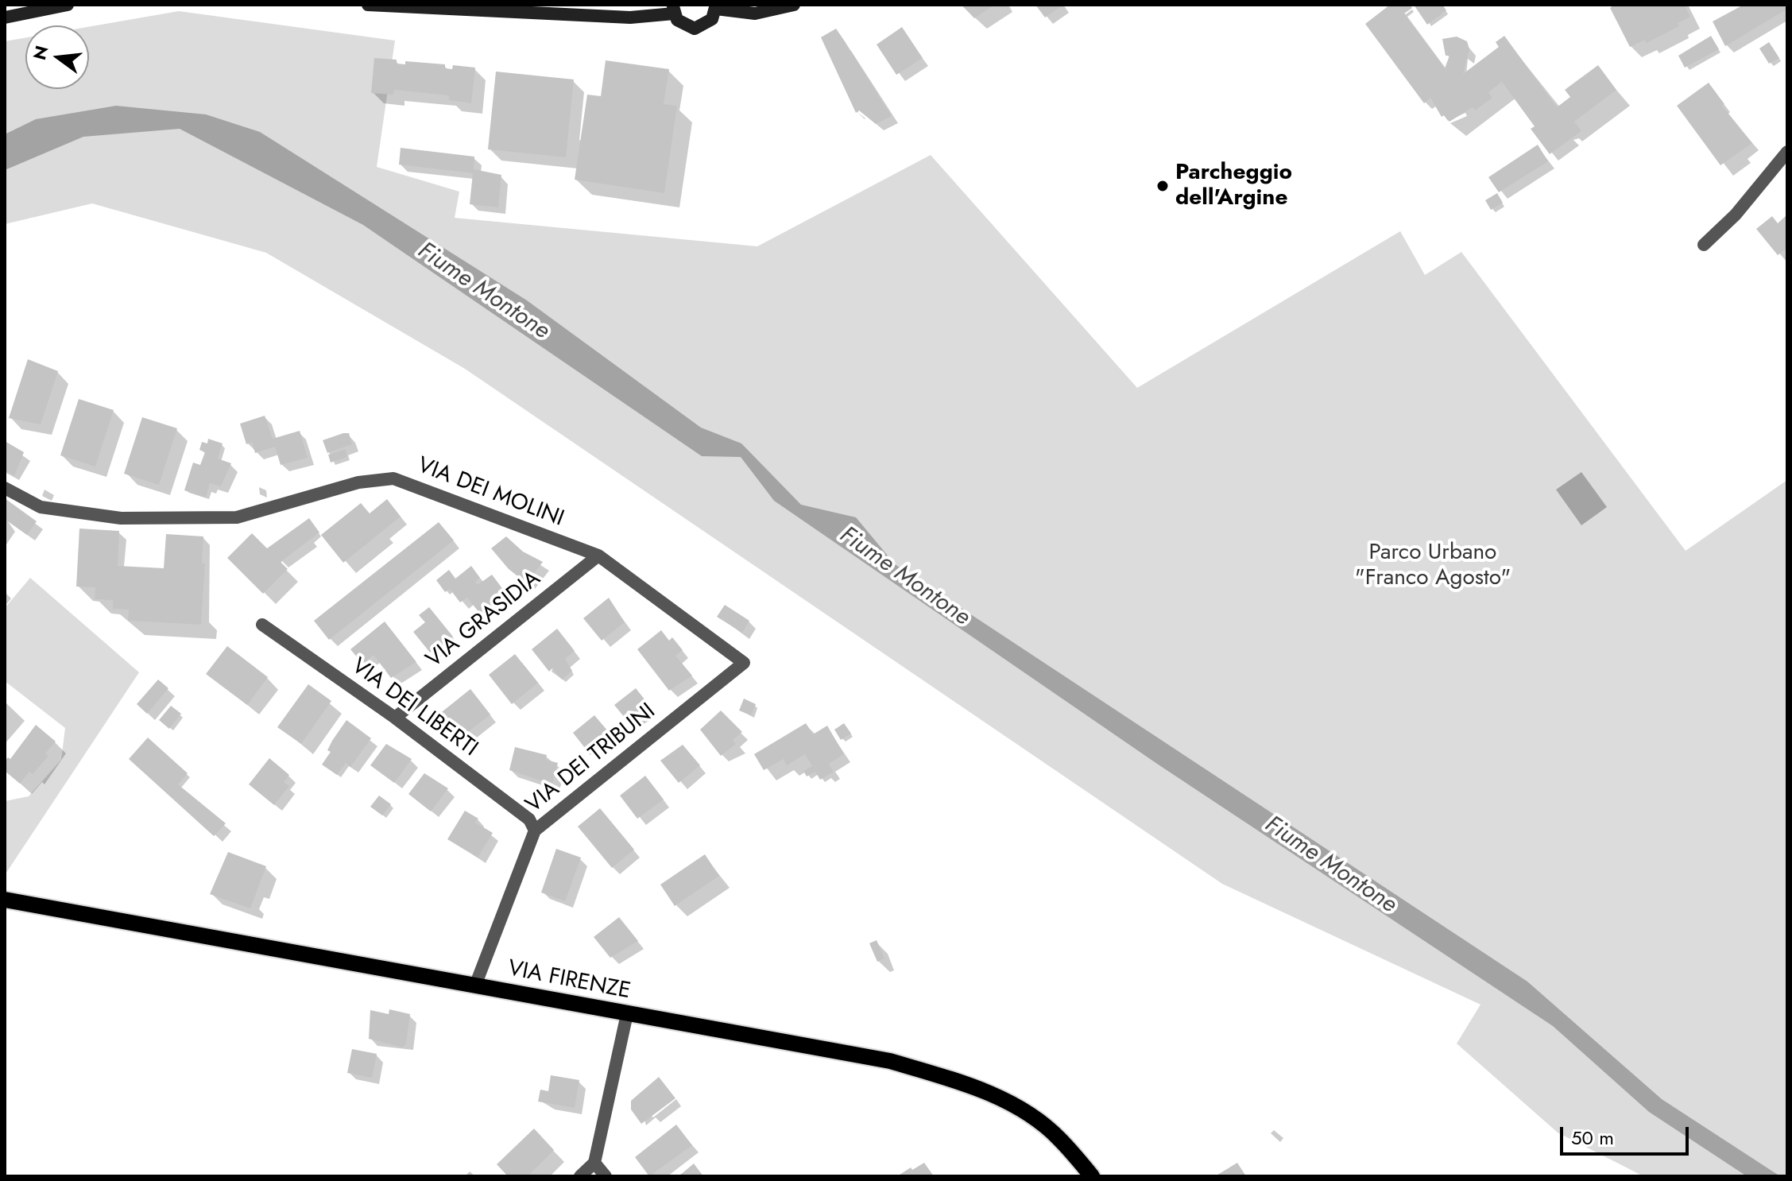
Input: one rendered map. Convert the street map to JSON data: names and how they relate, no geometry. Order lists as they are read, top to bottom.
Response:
{
  "streets": {
    "main road": ["VIA FIRENZE"],
    "street": [
      "VIA DEI MOLINI",
      "VIA GRASIDIA",
      "VIA DEI LIBERTI",
      "VIA DEI TRIBUNI"
    ]
  },
  "crossings": [
    ["VIA DEI MOLINI", "VIA GRASIDIA"],
    ["VIA DEI MOLINI", "VIA DEI TRIBUNI"],
    ["VIA GRASIDIA", "VIA DEI LIBERTI"],
    ["VIA DEI LIBERTI", "VIA DEI TRIBUNI"],
    ["VIA DEI TRIBUNI", "VIA FIRENZE"]
  ],
  "water": ["Fiume Montone"],
  "parks": ["Parco Urbano \"Franco Agosto\""],
  "places": ["Parcheggio dell'Argine"],
  "scale_bar": "50 m",
  "north": "left"
}
